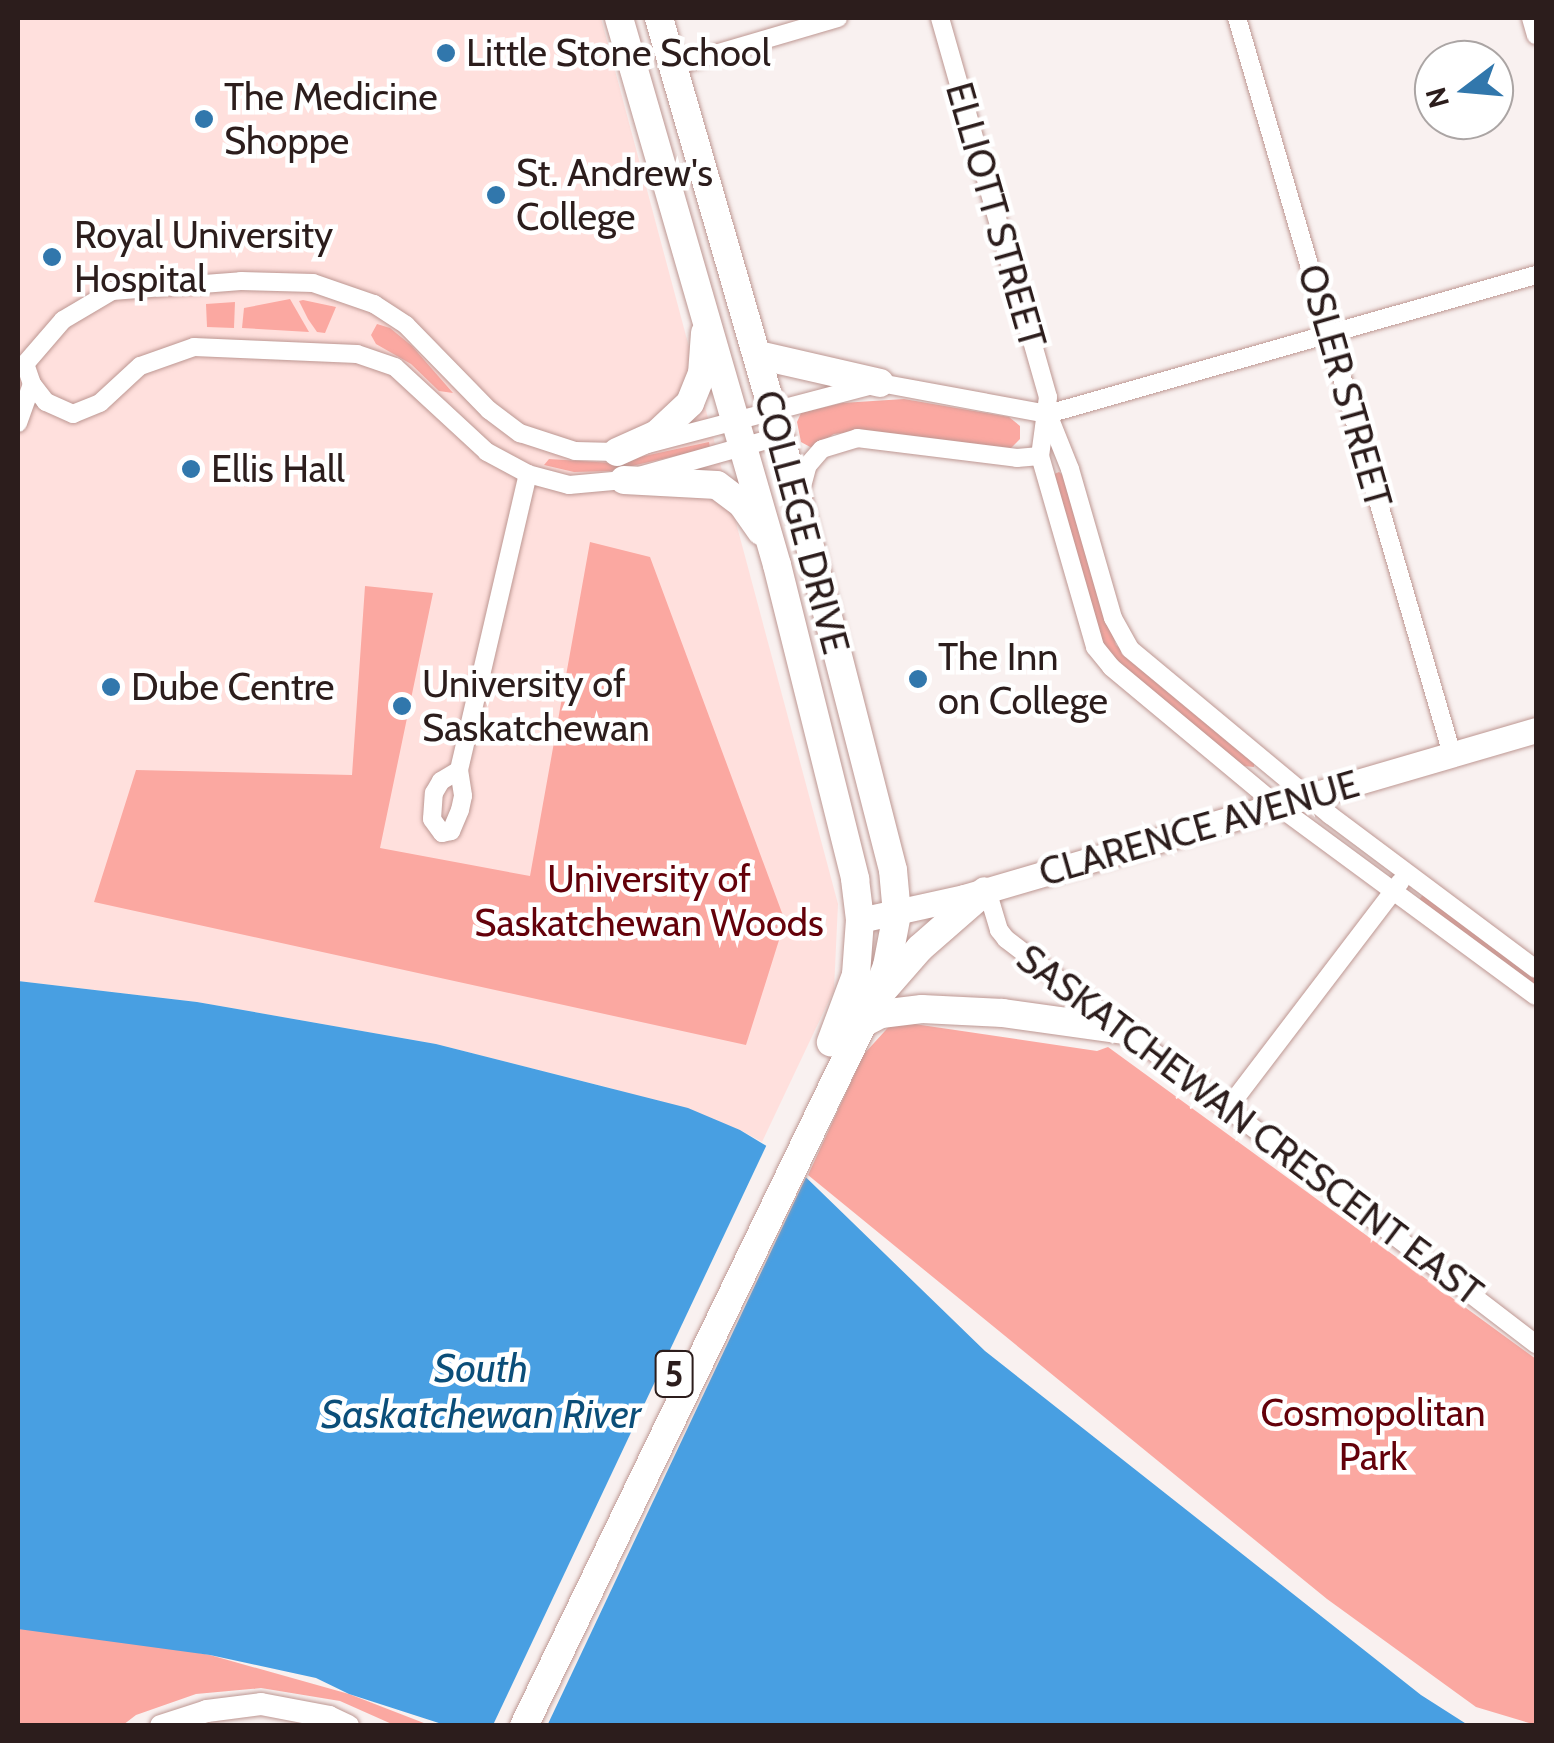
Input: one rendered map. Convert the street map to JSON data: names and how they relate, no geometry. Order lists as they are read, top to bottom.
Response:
{
  "streets": {
    "main road": ["COLLEGE DRIVE", "CLARENCE AVENUE", "5"],
    "street": ["ELLIOTT STREET", "OSLER STREET", "SASKATCHEWAN CRESCENT EAST"]
  },
  "crossings": [
    ["OSLER STREET", "CLARENCE AVENUE"],
    ["COLLEGE DRIVE", "CLARENCE AVENUE"],
    ["COLLEGE DRIVE", "5"],
    ["CLARENCE AVENUE", "SASKATCHEWAN CRESCENT EAST"]
  ],
  "water": ["South Saskatchewan River"],
  "parks": ["University of Saskatchewan Woods", "Cosmopolitan Park"],
  "places": [
    "Little Stone School",
    "The Medicine Shoppe",
    "St. Andrew's College",
    "Royal University Hospital",
    "Ellis Hall",
    "The Inn on College",
    "Dube Centre",
    "University of Saskatchewan"
  ],
  "north": "left"
}
